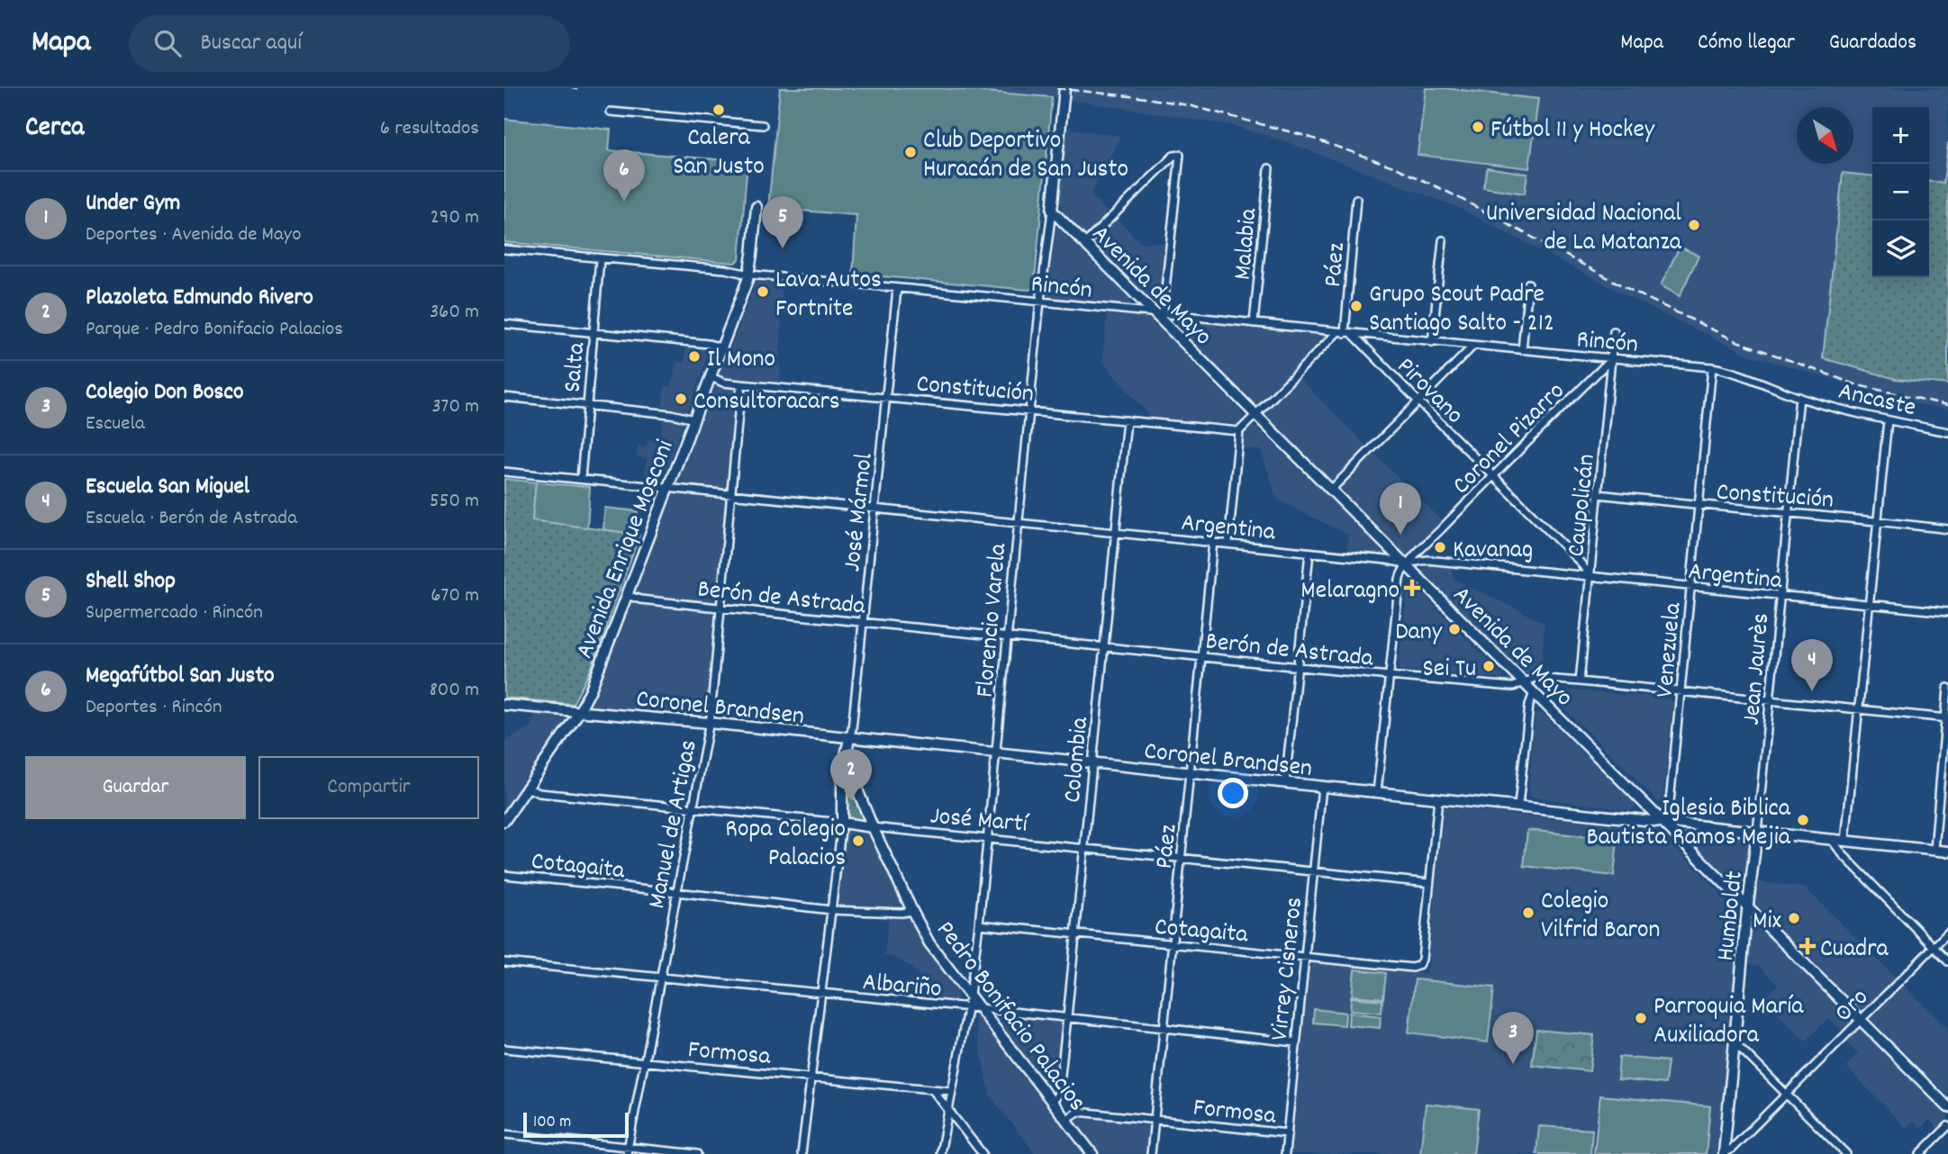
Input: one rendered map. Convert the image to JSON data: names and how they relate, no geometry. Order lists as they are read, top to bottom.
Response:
{
  "streets": {
    "street": [
      "Malabia",
      "Páez",
      "Avenida de Mayo",
      "Rincón",
      "Salta",
      "Constitución",
      "Pirovano",
      "Ancaste",
      "Coronel Pizarro",
      "Caupolicán",
      "José Mármol",
      "Argentina",
      "Avenida Enrique Mosconi",
      "Berón de Astrada",
      "Florencio Varela",
      "Venezuela",
      "Jean Jaurès",
      "Coronel Brandsen",
      "Colombia",
      "José Martí",
      "Manuel de Artigas",
      "Cotagaita",
      "Humboldt",
      "Virrey Cisneros",
      "Albariño",
      "Oro",
      "Pedro Bonifacio Palacios",
      "Formosa"
    ]
  },
  "crossings": [
    ["Malabia", "Rincón"],
    ["Páez", "Rincón"],
    ["Páez", "Argentina"],
    ["Páez", "Berón de Astrada"],
    ["Páez", "Coronel Brandsen"],
    ["Páez", "José Martí"],
    ["Páez", "Cotagaita"],
    ["Páez", "Albariño"],
    ["Páez", "Formosa"],
    ["Avenida de Mayo", "Rincón"],
    ["Avenida de Mayo", "Coronel Pizarro"],
    ["Avenida de Mayo", "Argentina"],
    ["Avenida de Mayo", "Berón de Astrada"],
    ["Avenida de Mayo", "Florencio Varela"],
    ["Avenida de Mayo", "Venezuela"],
    ["Avenida de Mayo", "Coronel Brandsen"],
    ["Avenida de Mayo", "Humboldt"],
    ["Avenida de Mayo", "Oro"],
    ["Rincón", "Salta"],
    ["Rincón", "Pirovano"],
    ["Rincón", "Ancaste"],
    ["Rincón", "Coronel Pizarro"],
    ["Rincón", "Caupolicán"],
    ["Rincón", "José Mármol"],
    ["Rincón", "Avenida Enrique Mosconi"],
    ["Rincón", "Florencio Varela"],
    ["Rincón", "Venezuela"],
    ["Rincón", "Jean Jaurès"],
    ["Salta", "Argentina"],
    ["Constitución", "Caupolicán"],
    ["Constitución", "José Mármol"],
    ["Constitución", "Avenida Enrique Mosconi"],
    ["Constitución", "Florencio Varela"],
    ["Constitución", "Venezuela"],
    ["Constitución", "Jean Jaurès"],
    ["Constitución", "Colombia"],
    ["Constitución", "Manuel de Artigas"],
    ["Pirovano", "Coronel Pizarro"],
    ["Pirovano", "Caupolicán"],
    ["Pirovano", "Argentina"],
    ["Ancaste", "Jean Jaurès"],
    ["Coronel Pizarro", "Caupolicán"],
    ["Coronel Pizarro", "Argentina"],
    ["Caupolicán", "Argentina"],
    ["Caupolicán", "Berón de Astrada"],
    ["José Mármol", "Argentina"],
    ["José Mármol", "Berón de Astrada"],
    ["José Mármol", "Coronel Brandsen"],
    ["Argentina", "Avenida Enrique Mosconi"],
    ["Argentina", "Florencio Varela"],
    ["Argentina", "Venezuela"],
    ["Argentina", "Jean Jaurès"],
    ["Argentina", "Colombia"],
    ["Argentina", "Manuel de Artigas"],
    ["Avenida Enrique Mosconi", "Berón de Astrada"],
    ["Avenida Enrique Mosconi", "Coronel Brandsen"],
    ["Avenida Enrique Mosconi", "José Martí"],
    ["Berón de Astrada", "Florencio Varela"],
    ["Berón de Astrada", "Venezuela"],
    ["Berón de Astrada", "Jean Jaurès"],
    ["Berón de Astrada", "Colombia"],
    ["Berón de Astrada", "Manuel de Artigas"],
    ["Florencio Varela", "Coronel Brandsen"],
    ["Florencio Varela", "José Martí"],
    ["Florencio Varela", "Cotagaita"],
    ["Florencio Varela", "Albariño"],
    ["Florencio Varela", "Pedro Bonifacio Palacios"],
    ["Florencio Varela", "Formosa"],
    ["Venezuela", "Coronel Brandsen"],
    ["Jean Jaurès", "Coronel Brandsen"],
    ["Jean Jaurès", "Humboldt"],
    ["Coronel Brandsen", "Colombia"],
    ["Coronel Brandsen", "Manuel de Artigas"],
    ["Coronel Brandsen", "Humboldt"],
    ["Coronel Brandsen", "Virrey Cisneros"],
    ["Colombia", "José Martí"],
    ["Colombia", "Cotagaita"],
    ["Colombia", "Albariño"],
    ["Colombia", "Pedro Bonifacio Palacios"],
    ["José Martí", "Manuel de Artigas"],
    ["José Martí", "Cotagaita"],
    ["José Martí", "Virrey Cisneros"],
    ["José Martí", "Pedro Bonifacio Palacios"],
    ["Manuel de Artigas", "Cotagaita"],
    ["Manuel de Artigas", "Albariño"],
    ["Manuel de Artigas", "Formosa"],
    ["Cotagaita", "Virrey Cisneros"],
    ["Cotagaita", "Pedro Bonifacio Palacios"],
    ["Humboldt", "Oro"],
    ["Virrey Cisneros", "Albariño"],
    ["Virrey Cisneros", "Formosa"],
    ["Albariño", "Pedro Bonifacio Palacios"],
    ["Pedro Bonifacio Palacios", "Formosa"]
  ],
  "places": {
    "other": [
      "Calera San Justo",
      "Fútbol 11 y Hockey",
      "Club Deportivo Huracán de San Justo",
      "Universidad Nacional de La Matanza",
      "Lava Autos Fortnite",
      "Grupo Scout Padre Santiago Salto - 212",
      "Il Mono",
      "Consultoracars",
      "Kavanag",
      "Dany",
      "Sei Tu",
      "Iglesia Biblica Bautista Ramos Mejia",
      "Ropa Colegio Palacios",
      "Colegio Vilfrid Baron",
      "Mix",
      "Parroquia María Auxiliadora"
    ],
    "health": ["Melaragno", "Cuadra"]
  },
  "scale_bar": "100 m",
  "north": "bottom right",
  "page": {
    "header": "Mapa",
    "search": "Buscar aquí",
    "nav": ["Mapa", "Cómo llegar", "Guardados"],
    "heading": ["Cerca", "6 resultados"],
    "map_buttons": ["+", "−"],
    "pins": [
      "6",
      "5",
      "1",
      "4",
      "2",
      "3"
    ],
    "list": [
      {
        "mark": "1",
        "name": "Under Gym",
        "note": "Deportes · Avenida de Mayo",
        "value": "290 m"
      },
      {
        "mark": "2",
        "name": "Plazoleta Edmundo Rivero",
        "note": "Parque · Pedro Bonifacio Palacios",
        "value": "360 m"
      },
      {
        "mark": "3",
        "name": "Colegio Don Bosco",
        "note": "Escuela",
        "value": "370 m"
      },
      {
        "mark": "4",
        "name": "Escuela San Miguel",
        "note": "Escuela · Berón de Astrada",
        "value": "550 m"
      },
      {
        "mark": "5",
        "name": "Shell Shop",
        "note": "Supermercado · Rincón",
        "value": "670 m"
      },
      {
        "mark": "6",
        "name": "Megafútbol San Justo",
        "note": "Deportes · Rincón",
        "value": "800 m"
      }
    ],
    "buttons": ["Guardar", "Compartir"],
    "scale": "100 m"
  }
}
